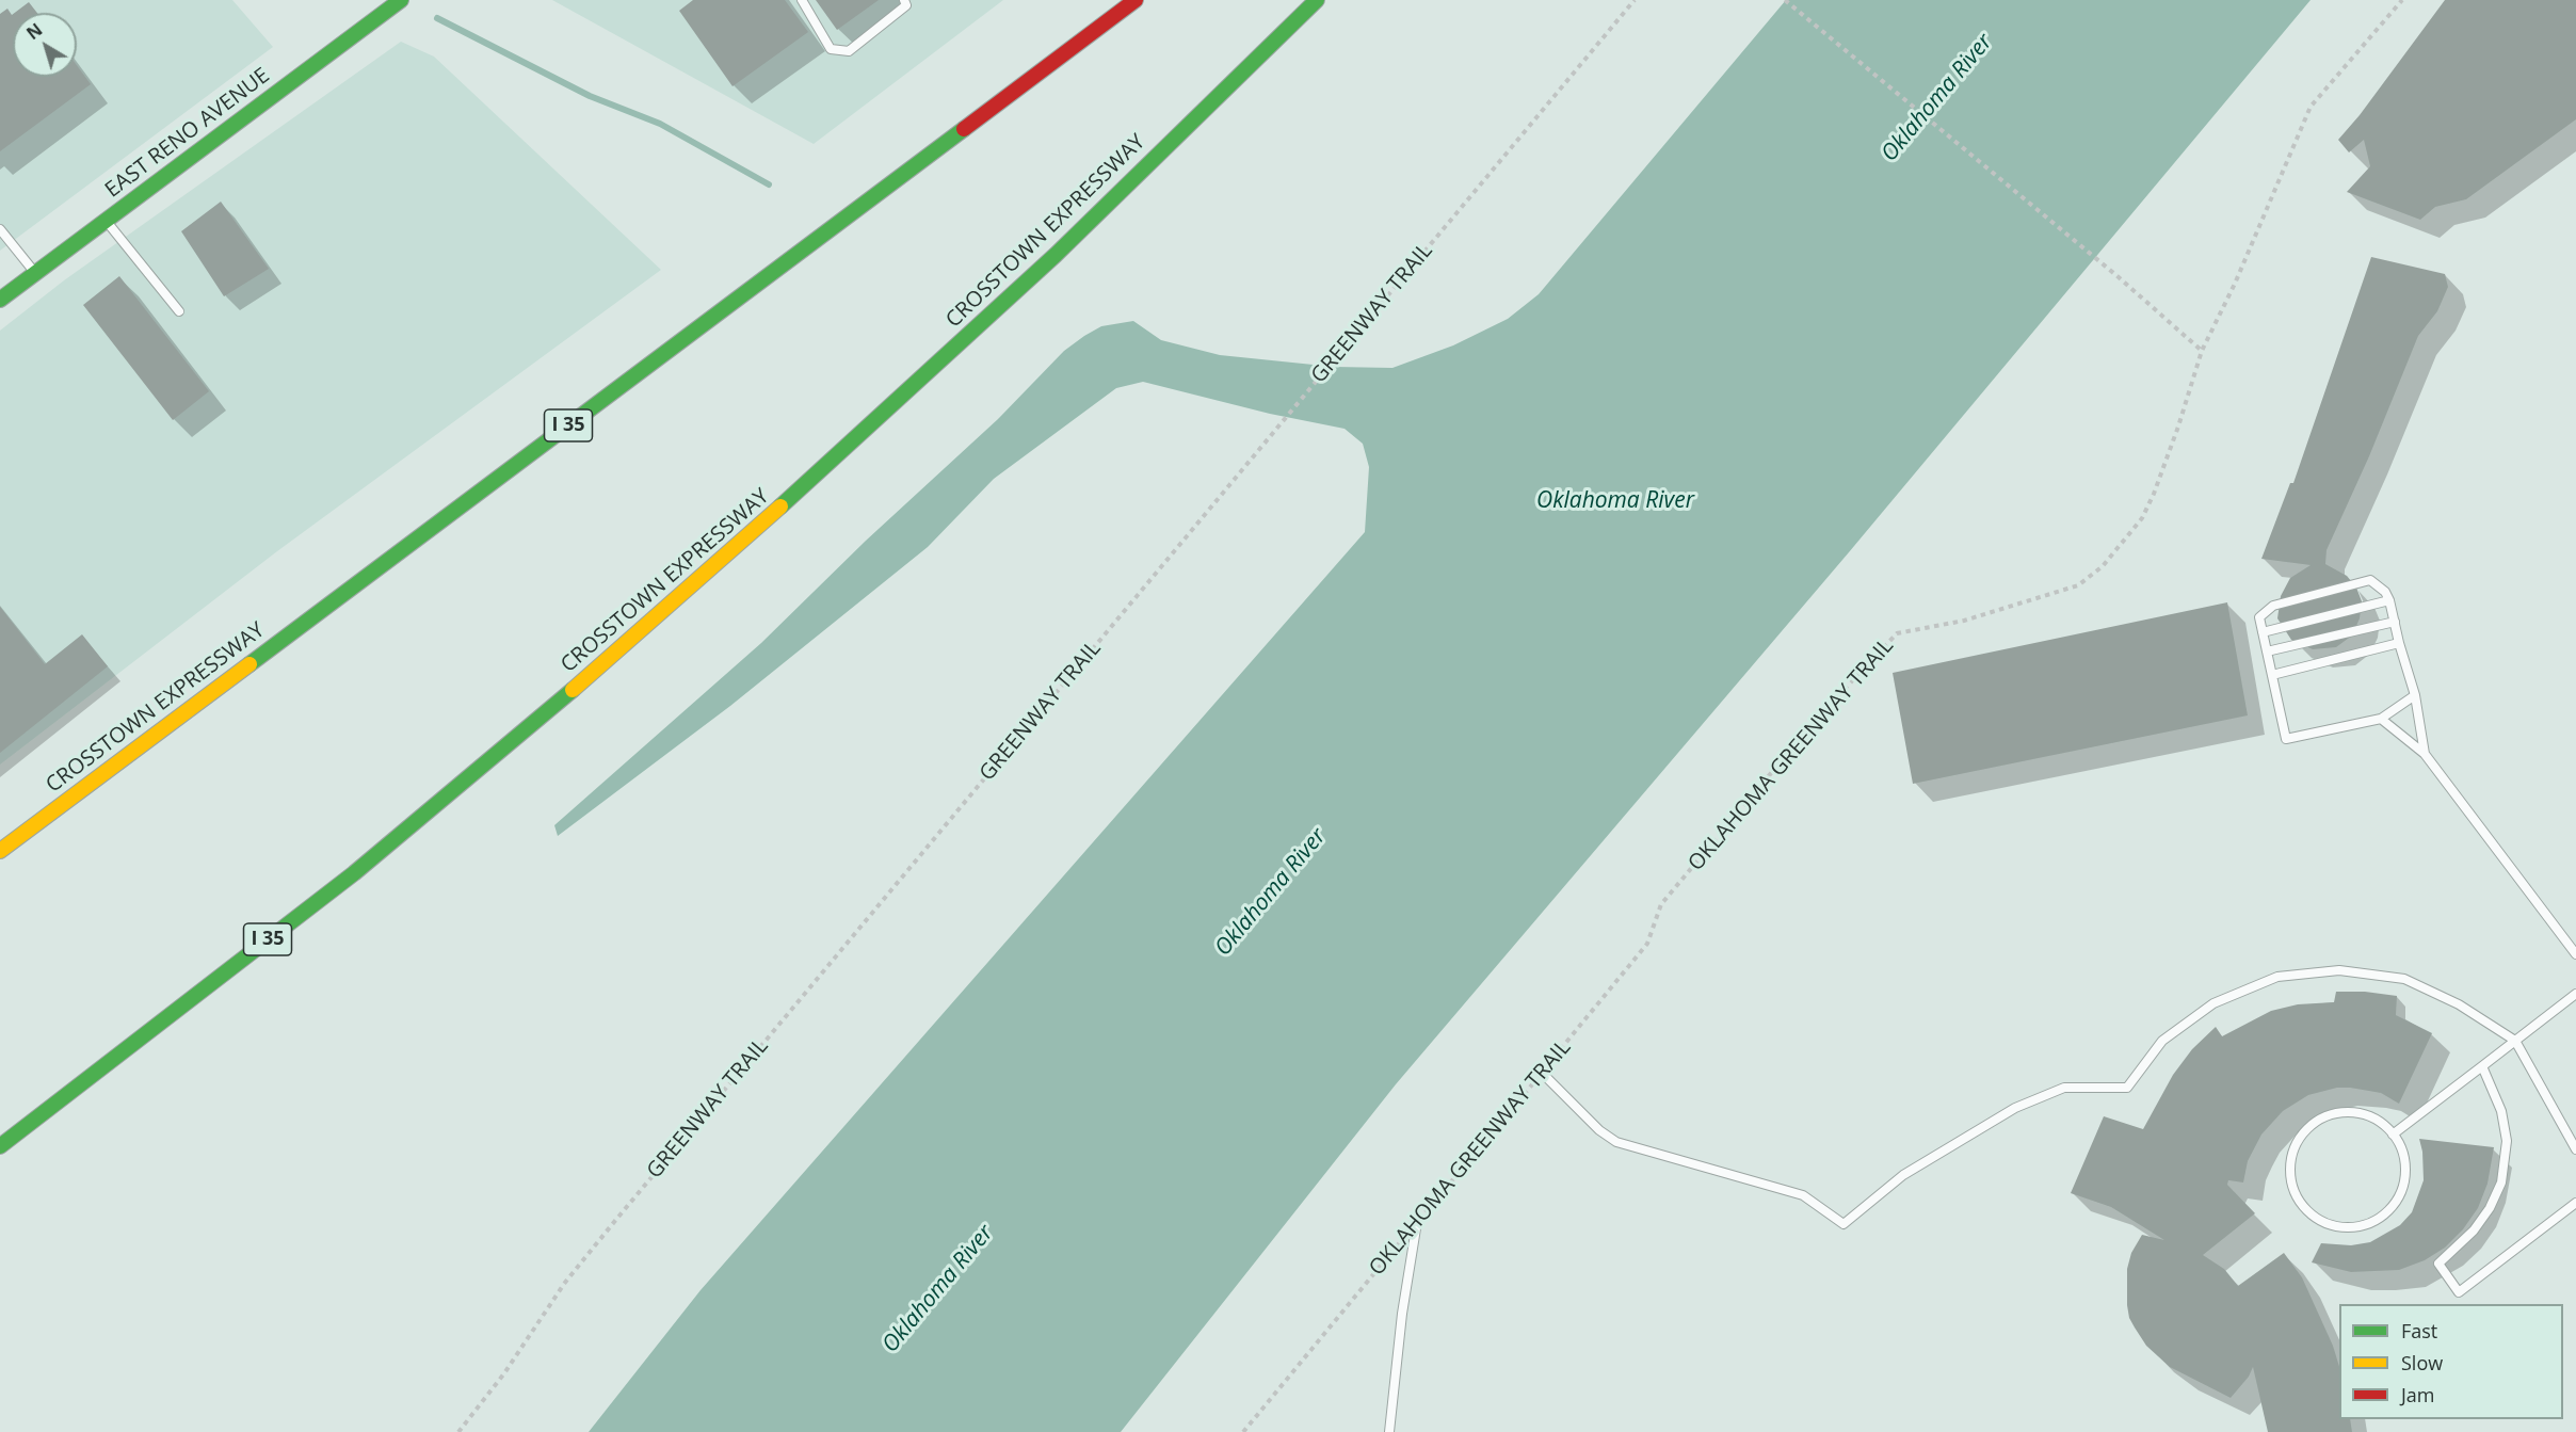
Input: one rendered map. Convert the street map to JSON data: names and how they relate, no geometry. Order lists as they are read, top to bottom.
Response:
{
  "streets": {
    "main road": ["EAST RENO AVENUE", "CROSSTOWN EXPRESSWAY", "I 35"],
    "path": ["GREENWAY TRAIL", "OKLAHOMA GREENWAY TRAIL"]
  },
  "water": ["Oklahoma River"],
  "legend": ["Fast", "Slow", "Jam"],
  "north": "top left"
}
